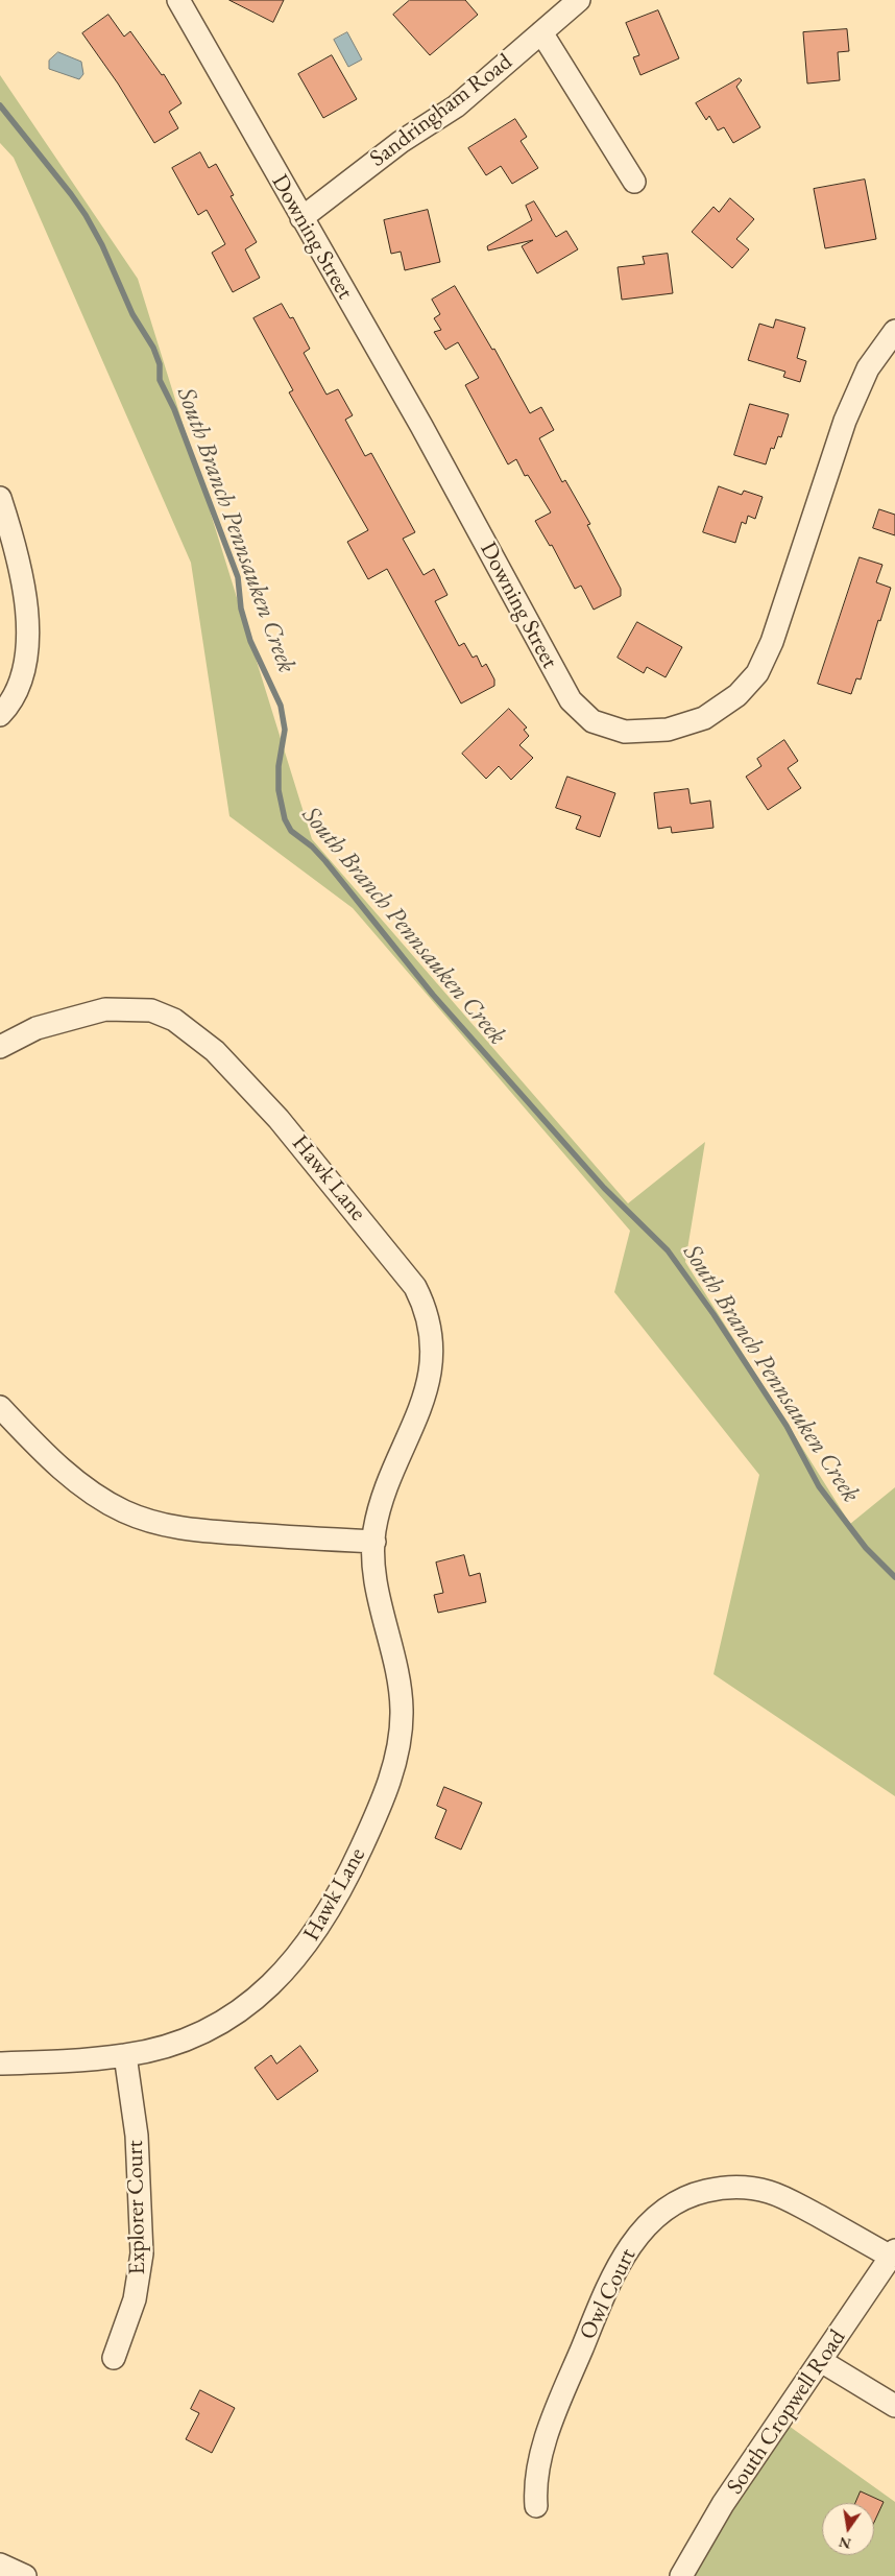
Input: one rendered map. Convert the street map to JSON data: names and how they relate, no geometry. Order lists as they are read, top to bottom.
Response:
{
  "streets": {
    "street": [
      "Sandringham Road",
      "Downing Street",
      "Hawk Lane",
      "Explorer Court",
      "Owl Court",
      "South Cropwell Road"
    ]
  },
  "crossings": [
    ["Sandringham Road", "Downing Street"],
    ["Hawk Lane", "Explorer Court"],
    ["Owl Court", "South Cropwell Road"]
  ],
  "water": ["South Branch Pennsauken Creek"],
  "north": "bottom"
}
